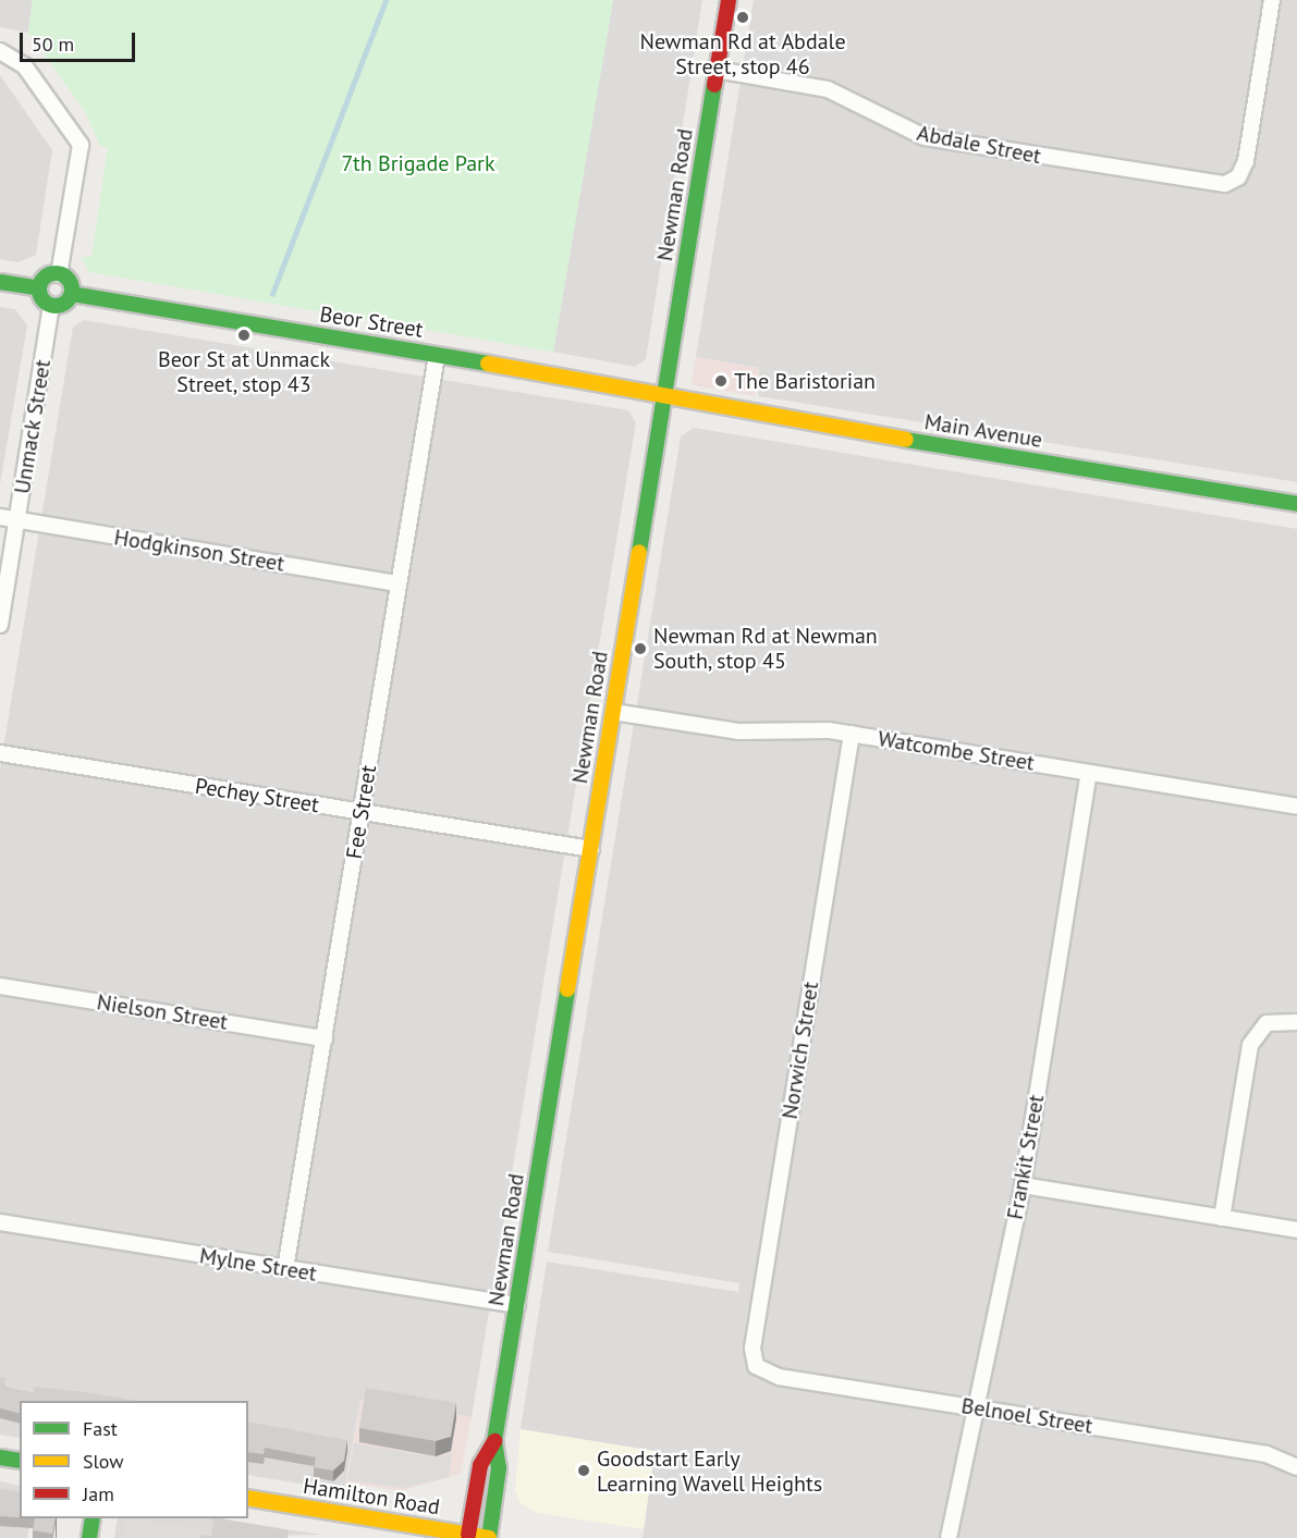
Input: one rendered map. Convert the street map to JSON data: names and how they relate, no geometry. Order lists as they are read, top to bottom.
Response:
{
  "streets": {
    "main road": [
      "Newman Road",
      "Beor Street",
      "Main Avenue",
      "Hamilton Road"
    ],
    "street": [
      "Abdale Street",
      "Unmack Street",
      "Hodgkinson Street",
      "Watcombe Street",
      "Pechey Street",
      "Fee Street",
      "Nielson Street",
      "Norwich Street",
      "Frankit Street",
      "Mylne Street",
      "Belnoel Street"
    ]
  },
  "crossings": [
    ["Abdale Street", "Newman Road"],
    ["Newman Road", "Beor Street"],
    ["Newman Road", "Main Avenue"],
    ["Newman Road", "Watcombe Street"],
    ["Newman Road", "Pechey Street"],
    ["Newman Road", "Mylne Street"],
    ["Newman Road", "Hamilton Road"],
    ["Beor Street", "Unmack Street"],
    ["Beor Street", "Main Avenue"],
    ["Beor Street", "Fee Street"],
    ["Unmack Street", "Hodgkinson Street"],
    ["Hodgkinson Street", "Fee Street"],
    ["Watcombe Street", "Norwich Street"],
    ["Watcombe Street", "Frankit Street"],
    ["Pechey Street", "Fee Street"],
    ["Fee Street", "Nielson Street"],
    ["Fee Street", "Mylne Street"],
    ["Norwich Street", "Belnoel Street"],
    ["Frankit Street", "Belnoel Street"]
  ],
  "parks": ["7th Brigade Park"],
  "places": [
    "Newman Rd at Abdale Street, stop 46",
    "Beor St at Unmack Street, stop 43",
    "The Baristorian",
    "Newman Rd at Newman South, stop 45",
    "Goodstart Early Learning Wavell Heights"
  ],
  "legend": ["Fast", "Slow", "Jam"],
  "scale_bar": "50 m"
}
